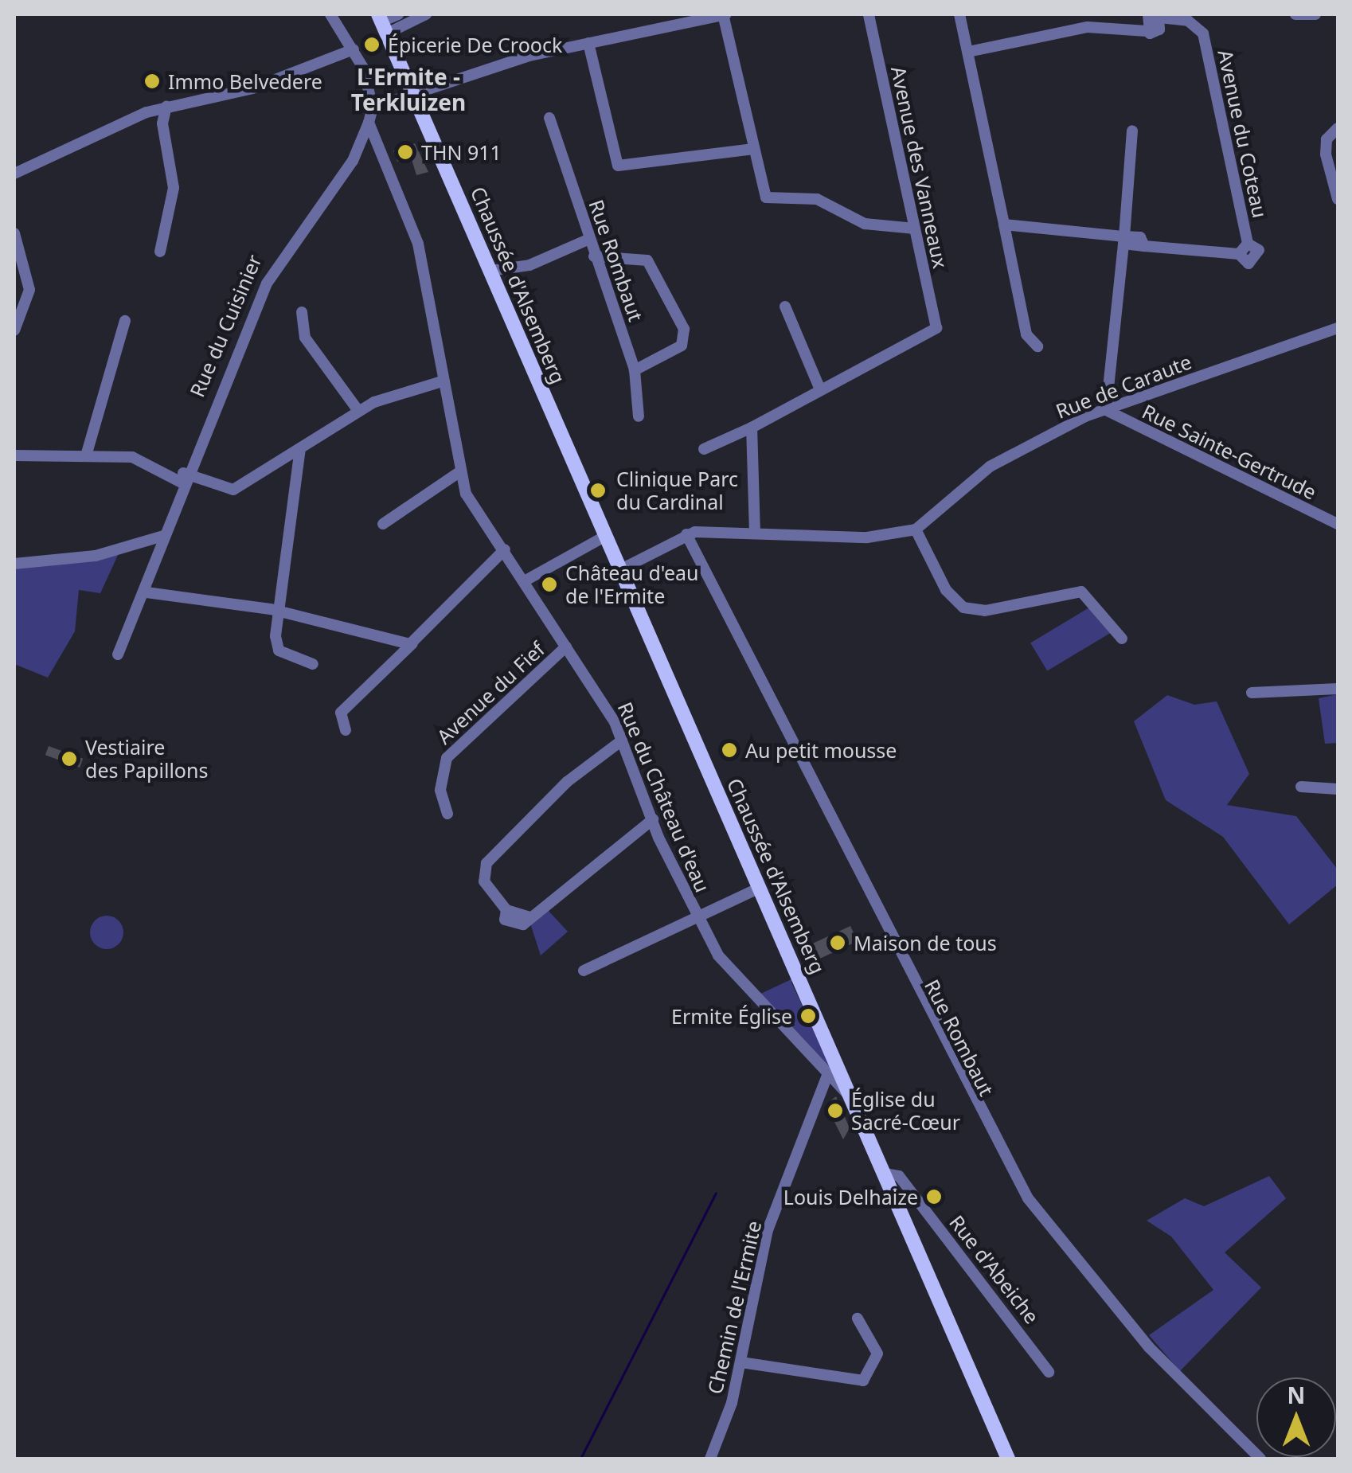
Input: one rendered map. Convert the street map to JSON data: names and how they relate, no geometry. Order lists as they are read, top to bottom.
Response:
{
  "streets": {
    "main road": ["Chaussée d'Alsemberg"],
    "street": [
      "Avenue du Coteau",
      "Avenue des Vanneaux",
      "Rue Rombaut",
      "Rue du Cuisinier",
      "Rue de Caraute",
      "Rue Sainte-Gertrude",
      "Avenue du Fief",
      "Rue du Château d'eau",
      "Rue d'Abeiche",
      "Chemin de l'Ermite"
    ]
  },
  "crossings": [
    ["Rue Rombaut", "Rue de Caraute"],
    ["Chaussée d'Alsemberg", "Rue de Caraute"],
    ["Chaussée d'Alsemberg", "Rue du Château d'eau"],
    ["Chaussée d'Alsemberg", "Rue d'Abeiche"],
    ["Rue du Cuisinier", "Rue du Château d'eau"],
    ["Rue de Caraute", "Rue Sainte-Gertrude"],
    ["Avenue du Fief", "Rue du Château d'eau"],
    ["Rue du Château d'eau", "Chemin de l'Ermite"]
  ],
  "districts": ["L'Ermite - Terkluizen"],
  "places": [
    "Épicerie De Croock",
    "Immo Belvedere",
    "THN 911",
    "Clinique Parc du Cardinal",
    "Château d'eau de l'Ermite",
    "Au petit mousse",
    "Vestiaire des Papillons",
    "Maison de tous",
    "Ermite Église",
    "Église du Sacré-Cœur",
    "Louis Delhaize"
  ],
  "north": "top"
}
